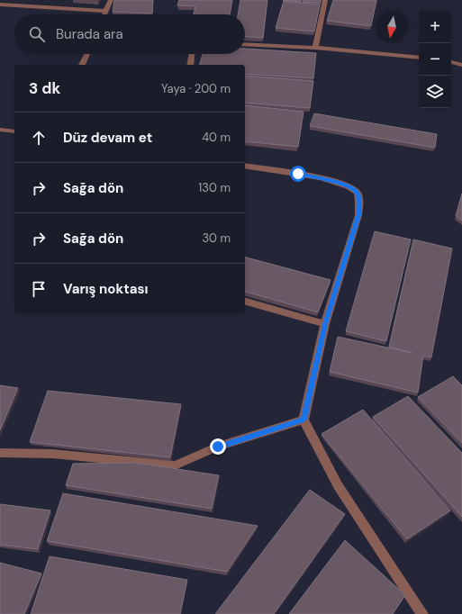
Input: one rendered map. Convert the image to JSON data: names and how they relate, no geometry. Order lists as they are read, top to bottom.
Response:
{
  "north": "bottom",
  "page": {
    "map_buttons": ["+", "−"],
    "search": "Burada ara",
    "heading": ["3 dk", "Yaya · 200 m"],
    "list": [
      ["Düz devam et", "40 m"],
      ["Sağa dön", "130 m"],
      ["Sağa dön", "30 m"],
      "Varış noktası"
    ]
  }
}
